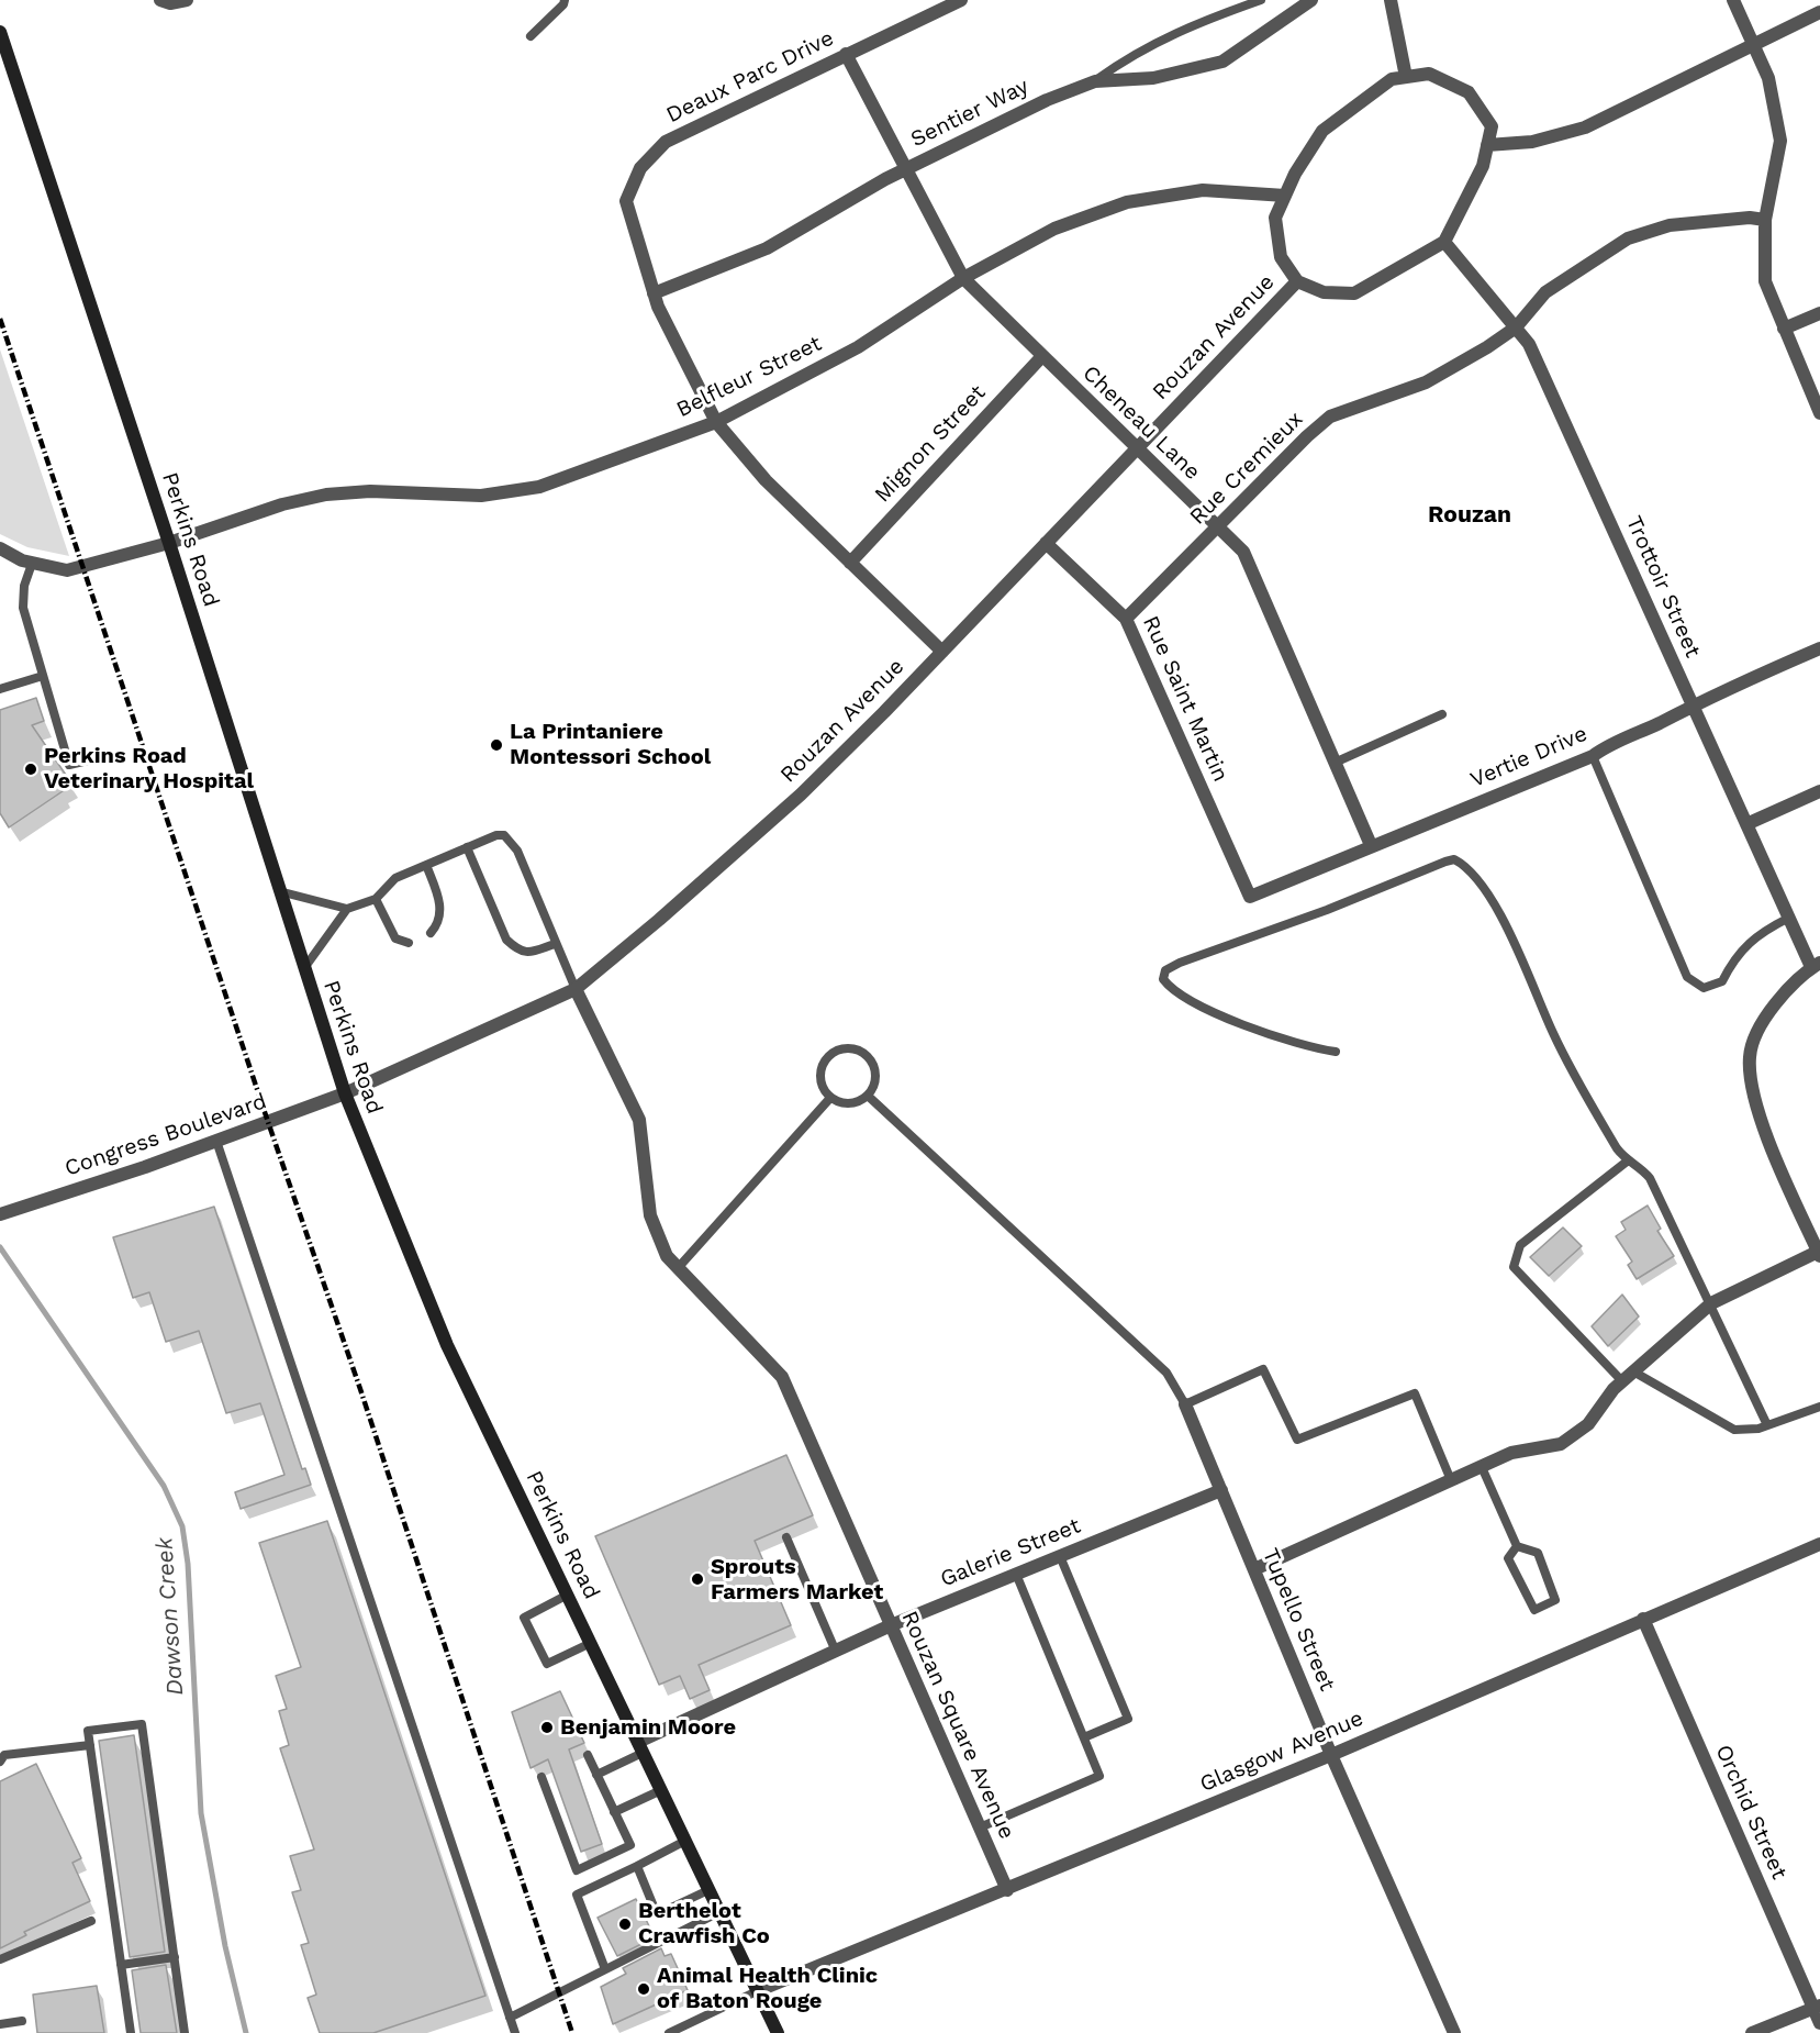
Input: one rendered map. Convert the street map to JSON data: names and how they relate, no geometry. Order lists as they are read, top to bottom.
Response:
{
  "streets": {
    "main road": ["Perkins Road"],
    "street": [
      "Deaux Parc Drive",
      "Sentier Way",
      "Rouzan Avenue",
      "Belfleur Street",
      "Cheneau Lane",
      "Mignon Street",
      "Rue Cremieux",
      "Trottoir Street",
      "Rue Saint Martin",
      "Vertie Drive",
      "Congress Boulevard",
      "Galerie Street",
      "Tupello Street",
      "Rouzan Square Avenue",
      "Glasgow Avenue",
      "Orchid Street"
    ]
  },
  "crossings": [
    ["Deaux Parc Drive", "Sentier Way"],
    ["Deaux Parc Drive", "Rouzan Avenue"],
    ["Deaux Parc Drive", "Belfleur Street"],
    ["Deaux Parc Drive", "Cheneau Lane"],
    ["Deaux Parc Drive", "Mignon Street"],
    ["Sentier Way", "Cheneau Lane"],
    ["Rouzan Avenue", "Belfleur Street"],
    ["Rouzan Avenue", "Cheneau Lane"],
    ["Rouzan Avenue", "Perkins Road"],
    ["Rouzan Avenue", "Trottoir Street"],
    ["Rouzan Avenue", "Rue Saint Martin"],
    ["Rouzan Avenue", "Congress Boulevard"],
    ["Rouzan Avenue", "Rouzan Square Avenue"],
    ["Belfleur Street", "Cheneau Lane"],
    ["Belfleur Street", "Perkins Road"],
    ["Belfleur Street", "Trottoir Street"],
    ["Cheneau Lane", "Mignon Street"],
    ["Cheneau Lane", "Rue Cremieux"],
    ["Cheneau Lane", "Vertie Drive"],
    ["Rue Cremieux", "Trottoir Street"],
    ["Rue Cremieux", "Rue Saint Martin"],
    ["Perkins Road", "Congress Boulevard"],
    ["Perkins Road", "Galerie Street"],
    ["Perkins Road", "Glasgow Avenue"],
    ["Trottoir Street", "Vertie Drive"],
    ["Rue Saint Martin", "Vertie Drive"],
    ["Galerie Street", "Tupello Street"],
    ["Galerie Street", "Rouzan Square Avenue"],
    ["Tupello Street", "Glasgow Avenue"],
    ["Rouzan Square Avenue", "Glasgow Avenue"],
    ["Glasgow Avenue", "Orchid Street"]
  ],
  "districts": ["Rouzan"],
  "water": ["Dawson Creek"],
  "places": [
    "La Printaniere Montessori School",
    "Perkins Road Veterinary Hospital",
    "Sprouts Farmers Market",
    "Benjamin Moore",
    "Berthelot Crawfish Co",
    "Animal Health Clinic of Baton Rouge"
  ]
}
